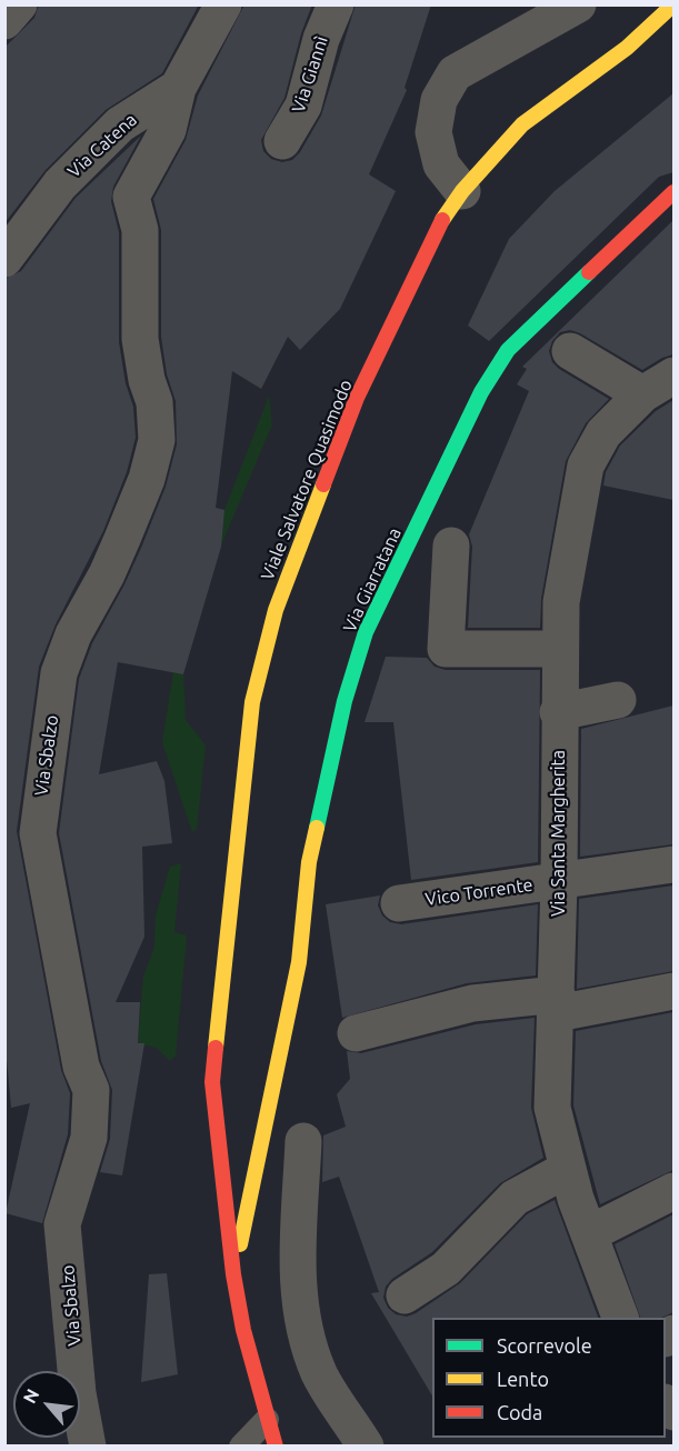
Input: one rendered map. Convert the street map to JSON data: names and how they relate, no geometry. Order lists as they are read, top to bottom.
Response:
{
  "streets": {
    "street": [
      "Via Giannì",
      "Via Catena",
      "Viale Salvatore Quasimodo",
      "Via Giarratana",
      "Via Sbalzo",
      "Via Santa Margherita",
      "Vico Torrente"
    ]
  },
  "crossings": [
    ["Via Catena", "Via Sbalzo"],
    ["Viale Salvatore Quasimodo", "Via Giarratana"],
    ["Via Santa Margherita", "Vico Torrente"]
  ],
  "legend": ["Scorrevole", "Lento", "Coda"],
  "north": "top left"
}
